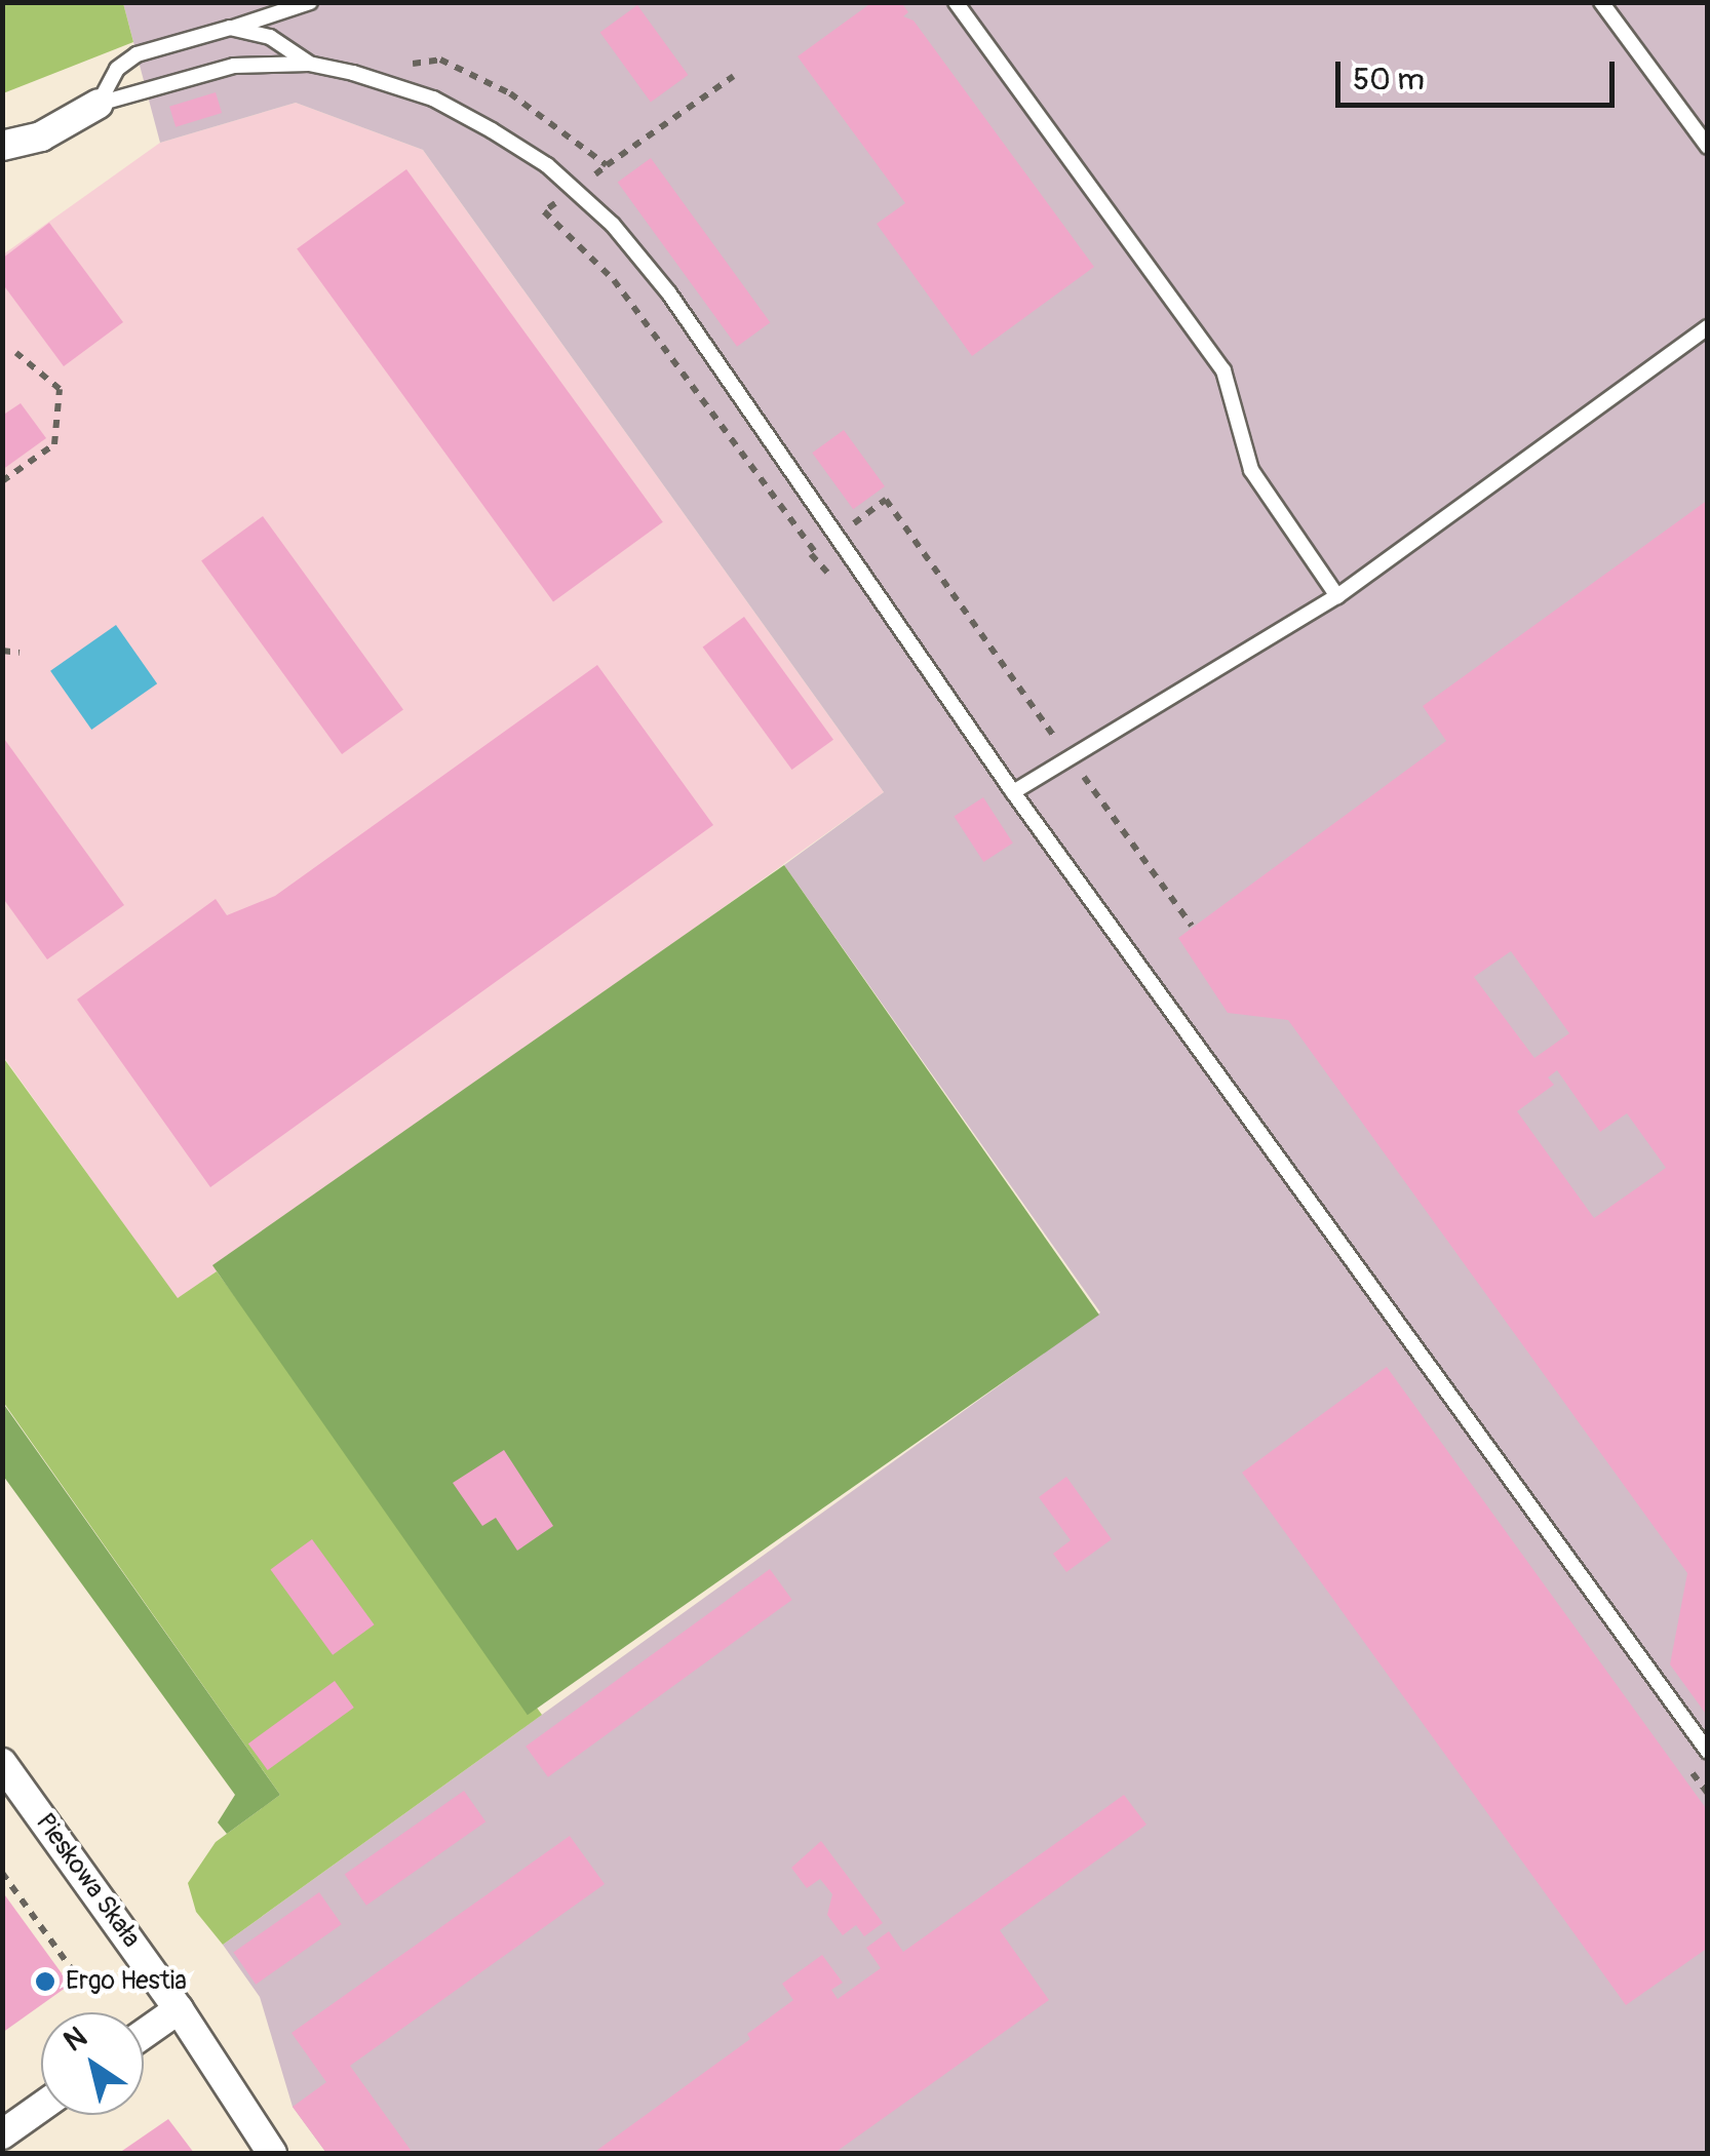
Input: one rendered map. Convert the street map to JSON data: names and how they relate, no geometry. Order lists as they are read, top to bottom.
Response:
{
  "streets": {
    "street": ["Pieskowa Skała"]
  },
  "places": ["Ergo Hestia"],
  "scale_bar": "50 m",
  "north": "top left"
}
